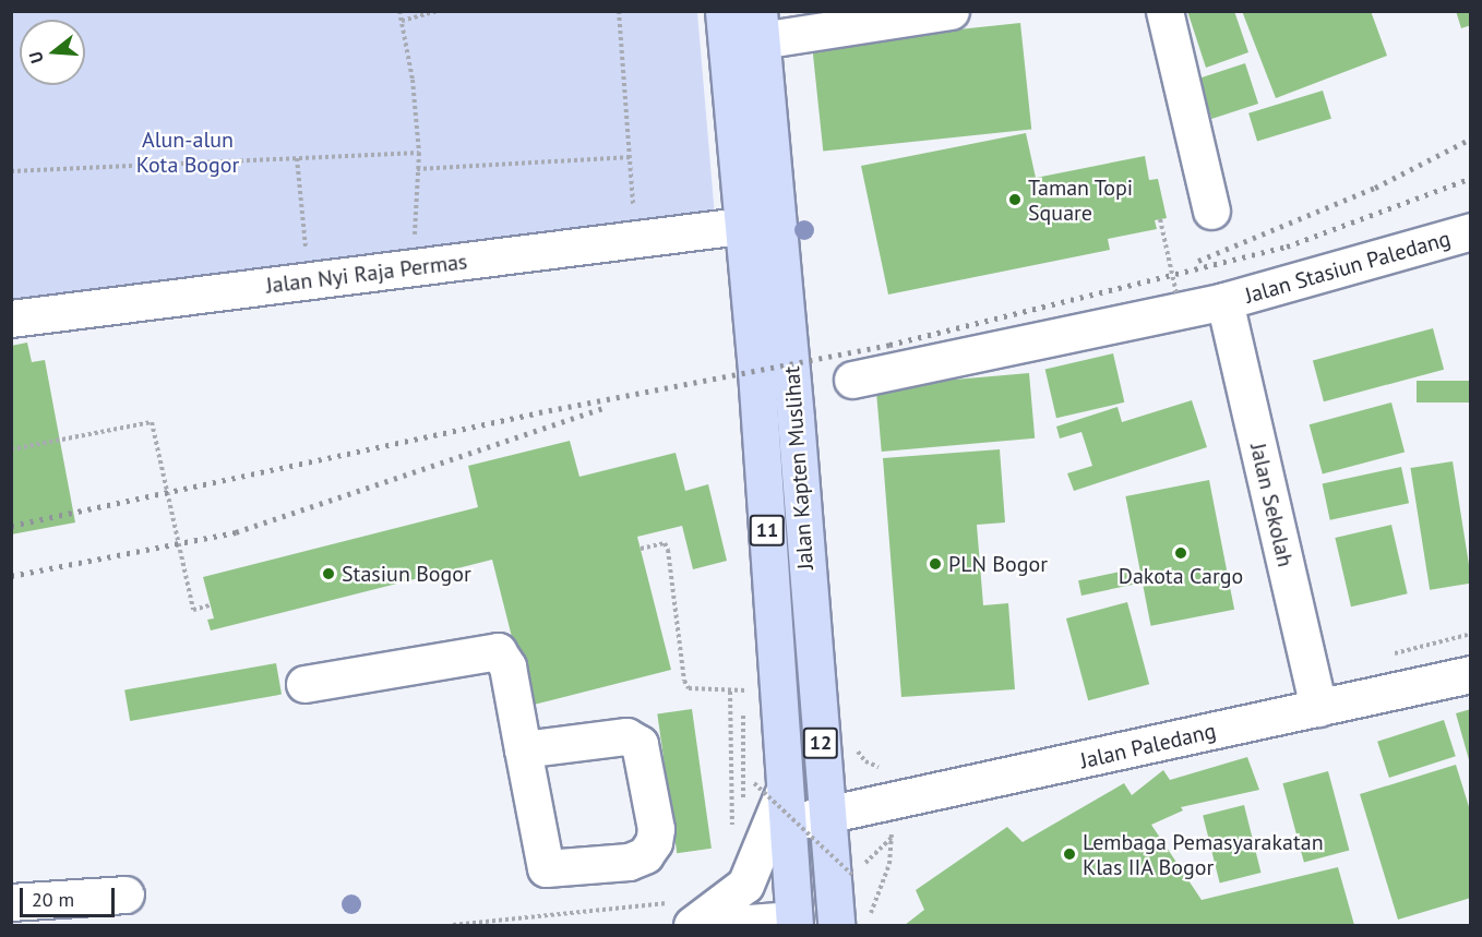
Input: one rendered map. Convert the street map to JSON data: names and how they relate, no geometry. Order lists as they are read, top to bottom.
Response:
{
  "streets": {
    "main road": ["Jalan Kapten Muslihat", "11", "12"],
    "street": [
      "Jalan Stasiun Paledang",
      "Jalan Nyi Raja Permas",
      "Jalan Sekolah",
      "Jalan Paledang"
    ]
  },
  "crossings": [
    ["Jalan Stasiun Paledang", "Jalan Sekolah"],
    ["Jalan Kapten Muslihat", "Jalan Paledang"],
    ["Jalan Sekolah", "Jalan Paledang"]
  ],
  "parks": ["Alun-alun Kota Bogor"],
  "places": [
    "Taman Topi Square",
    "Dakota Cargo",
    "PLN Bogor",
    "Stasiun Bogor",
    "Lembaga Pemasyarakatan Klas IIA Bogor"
  ],
  "scale_bar": "20 m",
  "north": "left"
}
